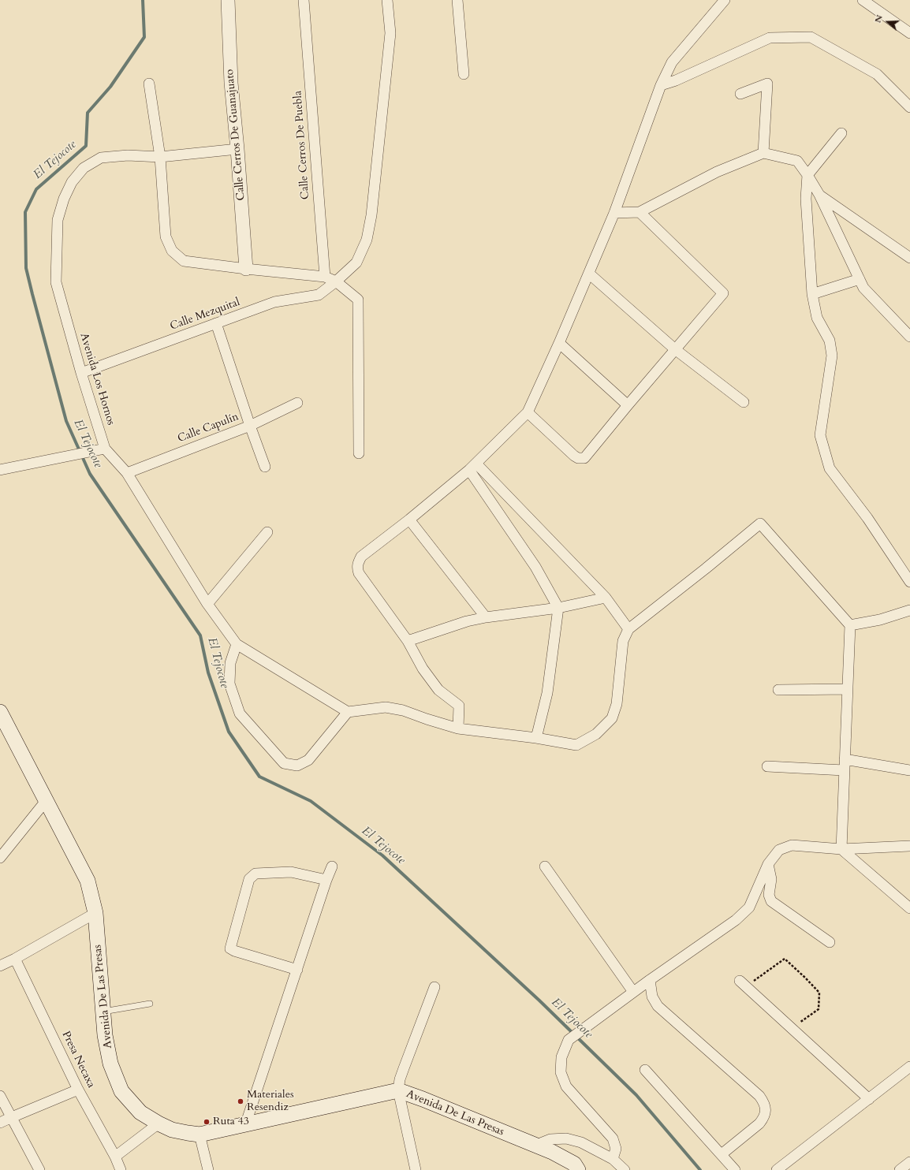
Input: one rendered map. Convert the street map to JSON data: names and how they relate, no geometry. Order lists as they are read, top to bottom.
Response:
{
  "streets": {
    "main road": ["Avenida De Las Presas"],
    "street": [
      "Calle Cerros De Guanajuato",
      "Calle Cerros De Puebla",
      "Calle Mezquital",
      "Avenida Los Hornos",
      "Calle Capulín",
      "Presa Necaxa"
    ]
  },
  "crossings": [
    ["Calle Cerros De Guanajuato", "Avenida Los Hornos"],
    ["Calle Mezquital", "Avenida Los Hornos"],
    ["Avenida Los Hornos", "Calle Capulín"]
  ],
  "water": ["El Tejocote"],
  "places": ["Materiales Resendiz", "Ruta 43"],
  "north": "left"
}
